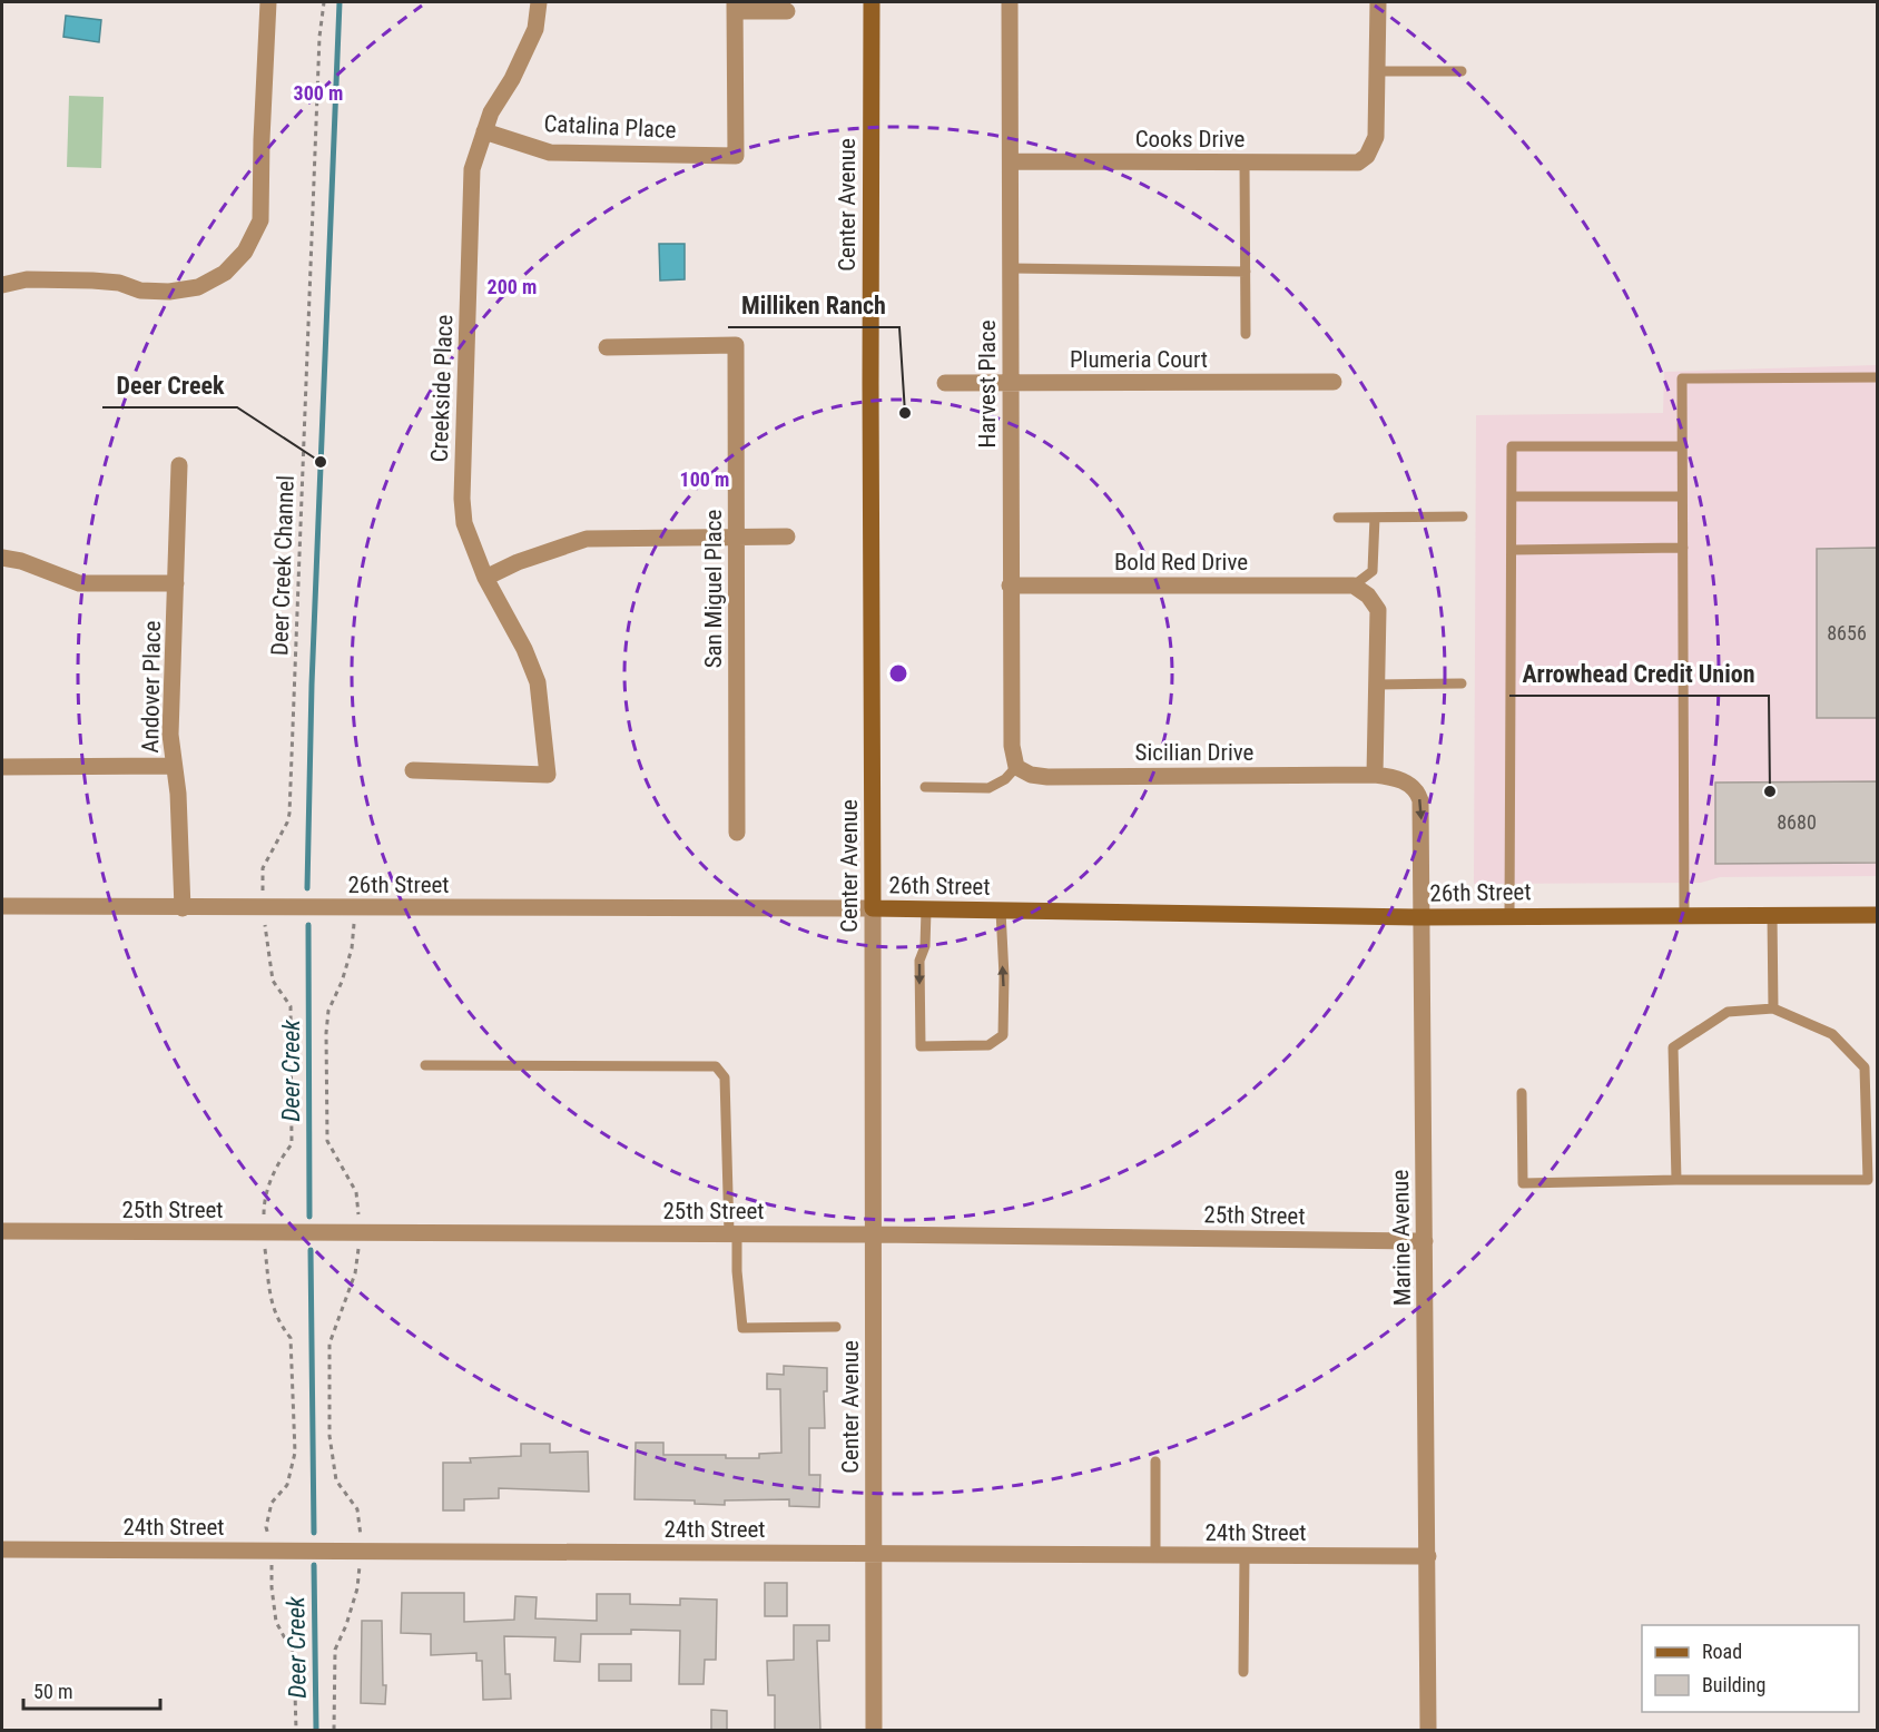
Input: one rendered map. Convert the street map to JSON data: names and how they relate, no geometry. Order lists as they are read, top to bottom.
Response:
{
  "streets": {
    "street": [
      "Catalina Place",
      "Cooks Drive",
      "Center Avenue",
      "Plumeria Court",
      "Harvest Place",
      "Creekside Place",
      "Bold Red Drive",
      "San Miguel Place",
      "Andover Place",
      "Sicilian Drive",
      "26th Street",
      "25th Street",
      "Marine Avenue",
      "24th Street"
    ],
    "path": ["Deer Creek Channel"]
  },
  "crossings": [
    ["Catalina Place", "Creekside Place"],
    ["Cooks Drive", "Harvest Place"],
    ["Center Avenue", "26th Street"],
    ["Center Avenue", "25th Street"],
    ["Center Avenue", "24th Street"],
    ["Plumeria Court", "Harvest Place"],
    ["Harvest Place", "Bold Red Drive"],
    ["Harvest Place", "Sicilian Drive"],
    ["Andover Place", "26th Street"],
    ["Sicilian Drive", "Marine Avenue"],
    ["26th Street", "Marine Avenue"],
    ["25th Street", "Marine Avenue"],
    ["Marine Avenue", "24th Street"]
  ],
  "water": ["Deer Creek"],
  "places": ["Milliken Ranch", "Deer Creek", "Arrowhead Credit Union"],
  "house_numbers": ["8656", "8680"],
  "legend": ["Road", "Building"],
  "scale_bar": "50 m",
  "rings": ["300 m", "200 m", "100 m"]
}
